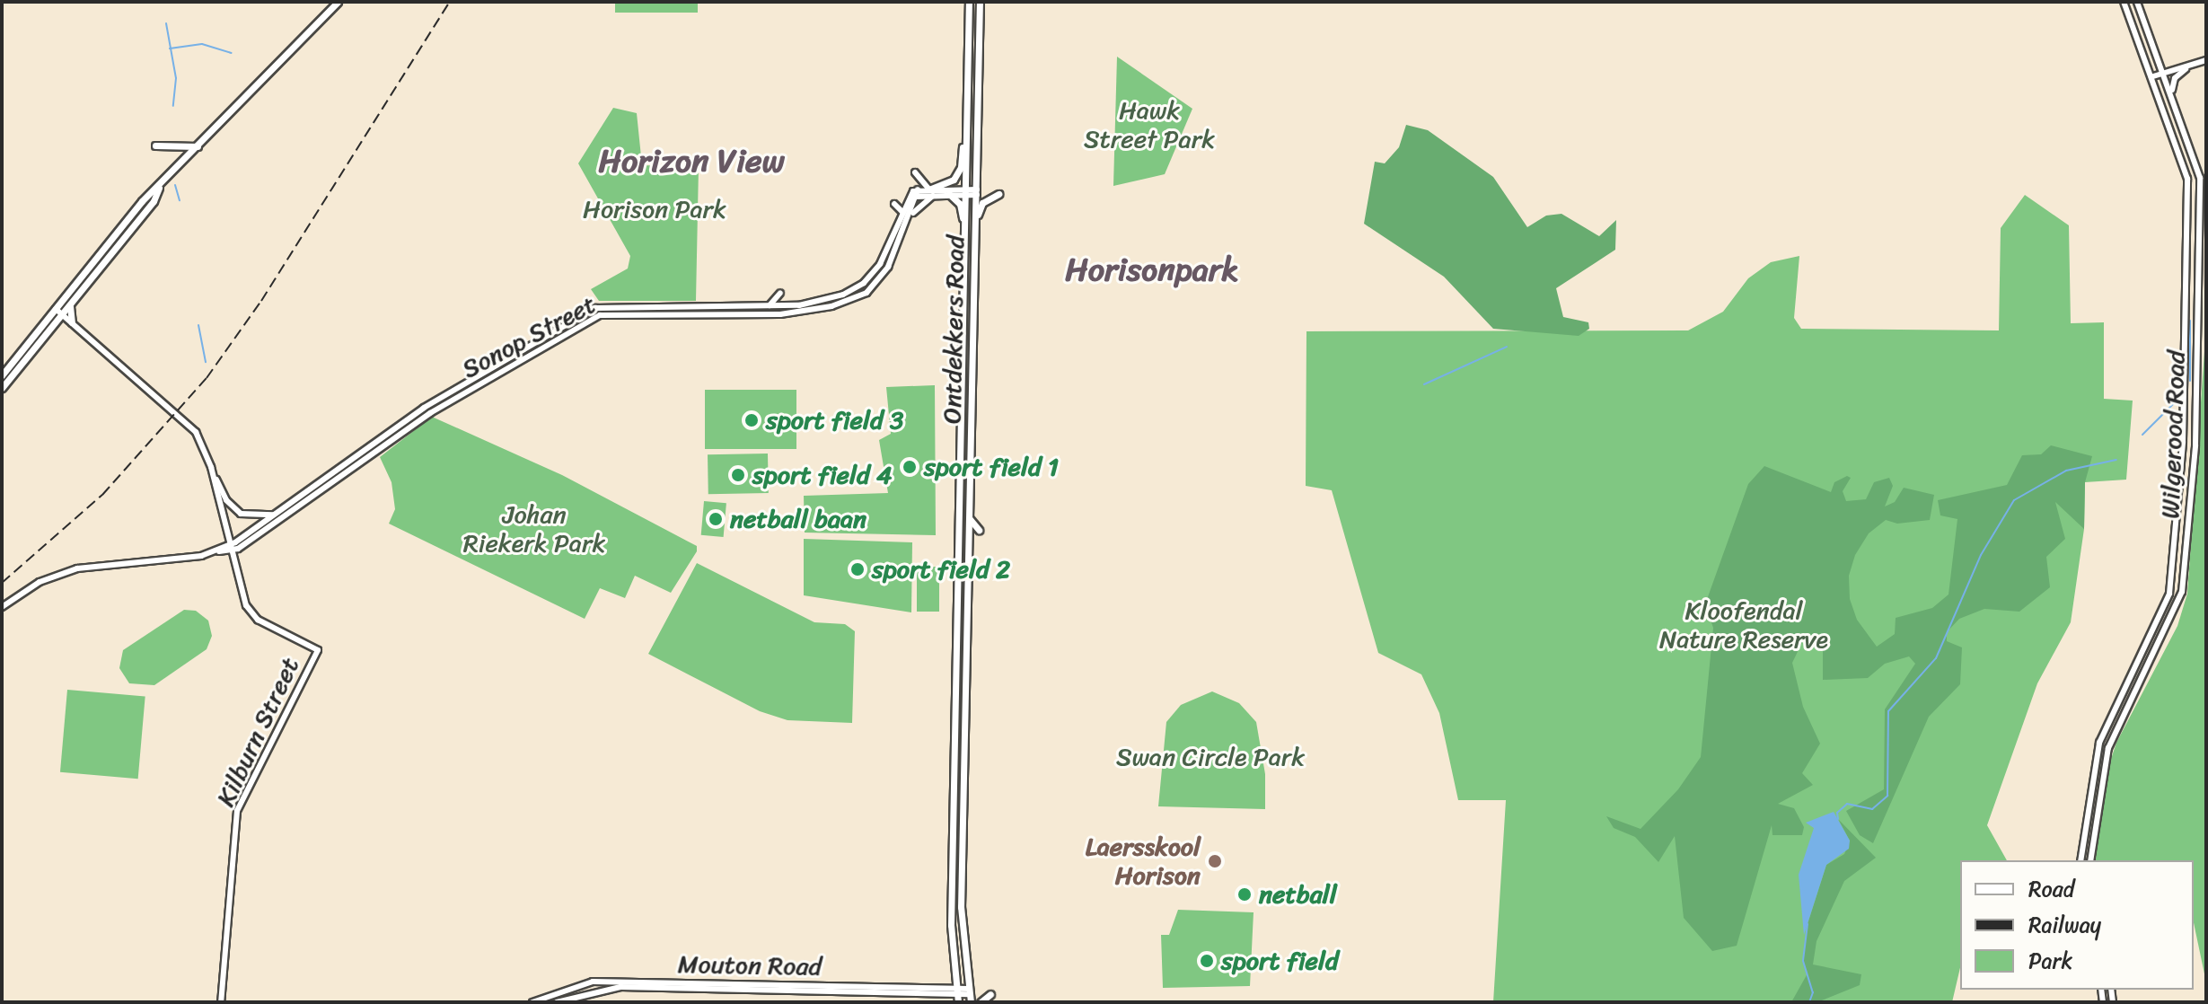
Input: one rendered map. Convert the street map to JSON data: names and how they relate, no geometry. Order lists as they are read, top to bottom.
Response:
{
  "streets": {
    "main road": ["Ontdekkers Road"],
    "street": [
      "Sonop Street",
      "Wilgerood Road",
      "Kilburn Street",
      "Mouton Road"
    ]
  },
  "crossings": [
    ["Ontdekkers Road", "Mouton Road"],
    ["Sonop Street", "Kilburn Street"]
  ],
  "districts": ["Horizon View", "Horisonpark"],
  "parks": [
    "Hawk Street Park",
    "Horison Park",
    "Johan Riekerk Park",
    "Kloofendal Nature Reserve",
    "Swan Circle Park"
  ],
  "places": [
    "sport field 3",
    "sport field 1",
    "sport field 4",
    "netball baan",
    "sport field 2",
    "Laersskool Horison",
    "netball",
    "sport field"
  ],
  "legend": ["Road", "Railway", "Park"]
}
